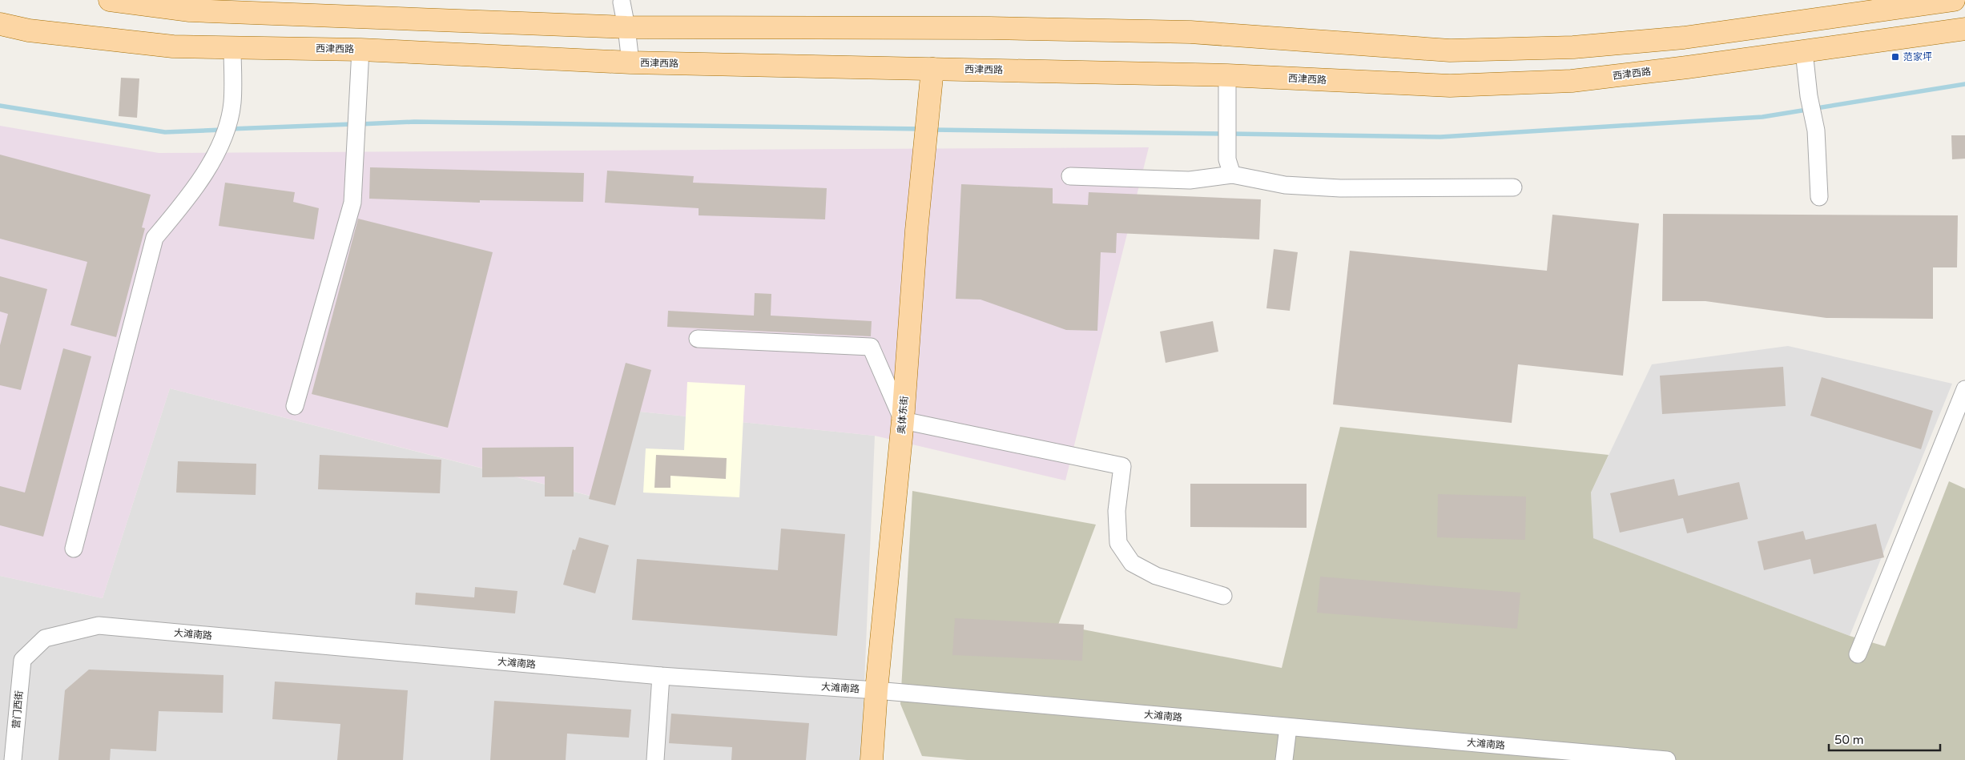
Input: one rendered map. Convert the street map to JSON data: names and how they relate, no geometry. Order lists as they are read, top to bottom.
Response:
{
  "streets": {
    "main road": ["西津西路", "奥体东街"],
    "street": ["大滩南路", "营门西街"]
  },
  "crossings": [
    ["西津西路", "奥体东街"],
    ["奥体东街", "大滩南路"],
    ["大滩南路", "营门西街"]
  ],
  "places": {
    "transit": ["范家坪"]
  },
  "scale_bar": "50 m"
}
